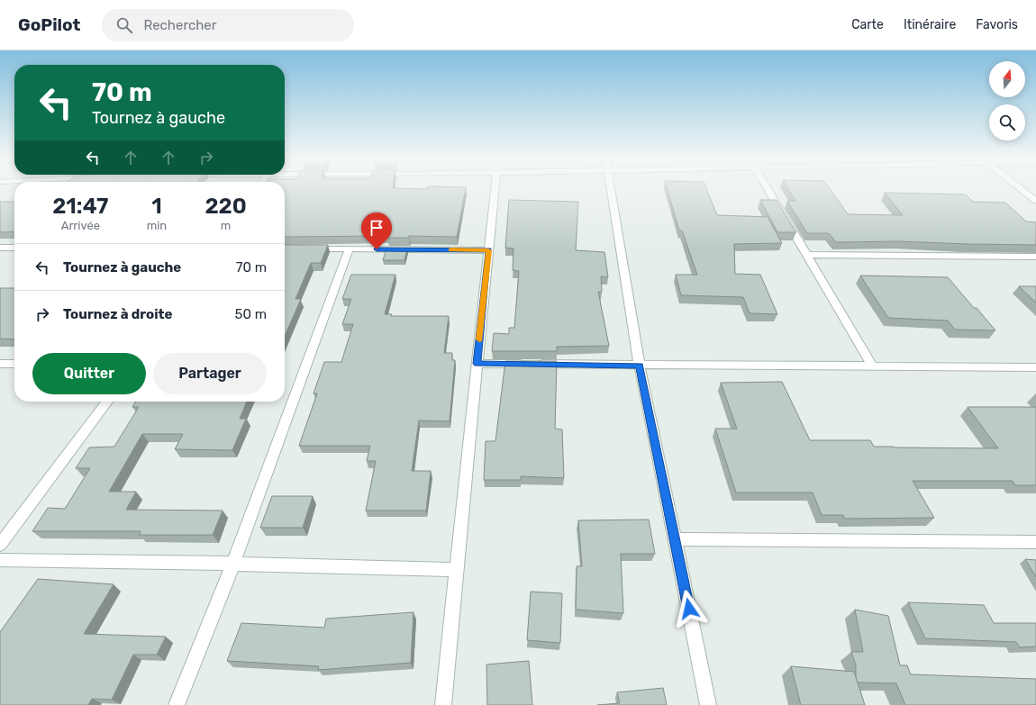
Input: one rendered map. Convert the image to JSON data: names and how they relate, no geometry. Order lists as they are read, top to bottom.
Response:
{
  "north": "top",
  "page": {
    "header": "GoPilot",
    "search": "Rechercher",
    "nav": ["Carte", "Itinéraire", "Favoris"],
    "turn": ["70 m", "Tournez à gauche"],
    "eta": [
      "21:47",
      "Arrivée",
      "1",
      "min",
      "220",
      "m"
    ],
    "list": [
      {
        "name": "Tournez à gauche",
        "value": "70 m"
      },
      {
        "name": "Tournez à droite",
        "value": "50 m"
      }
    ],
    "buttons": ["Quitter", "Partager"]
  }
}
